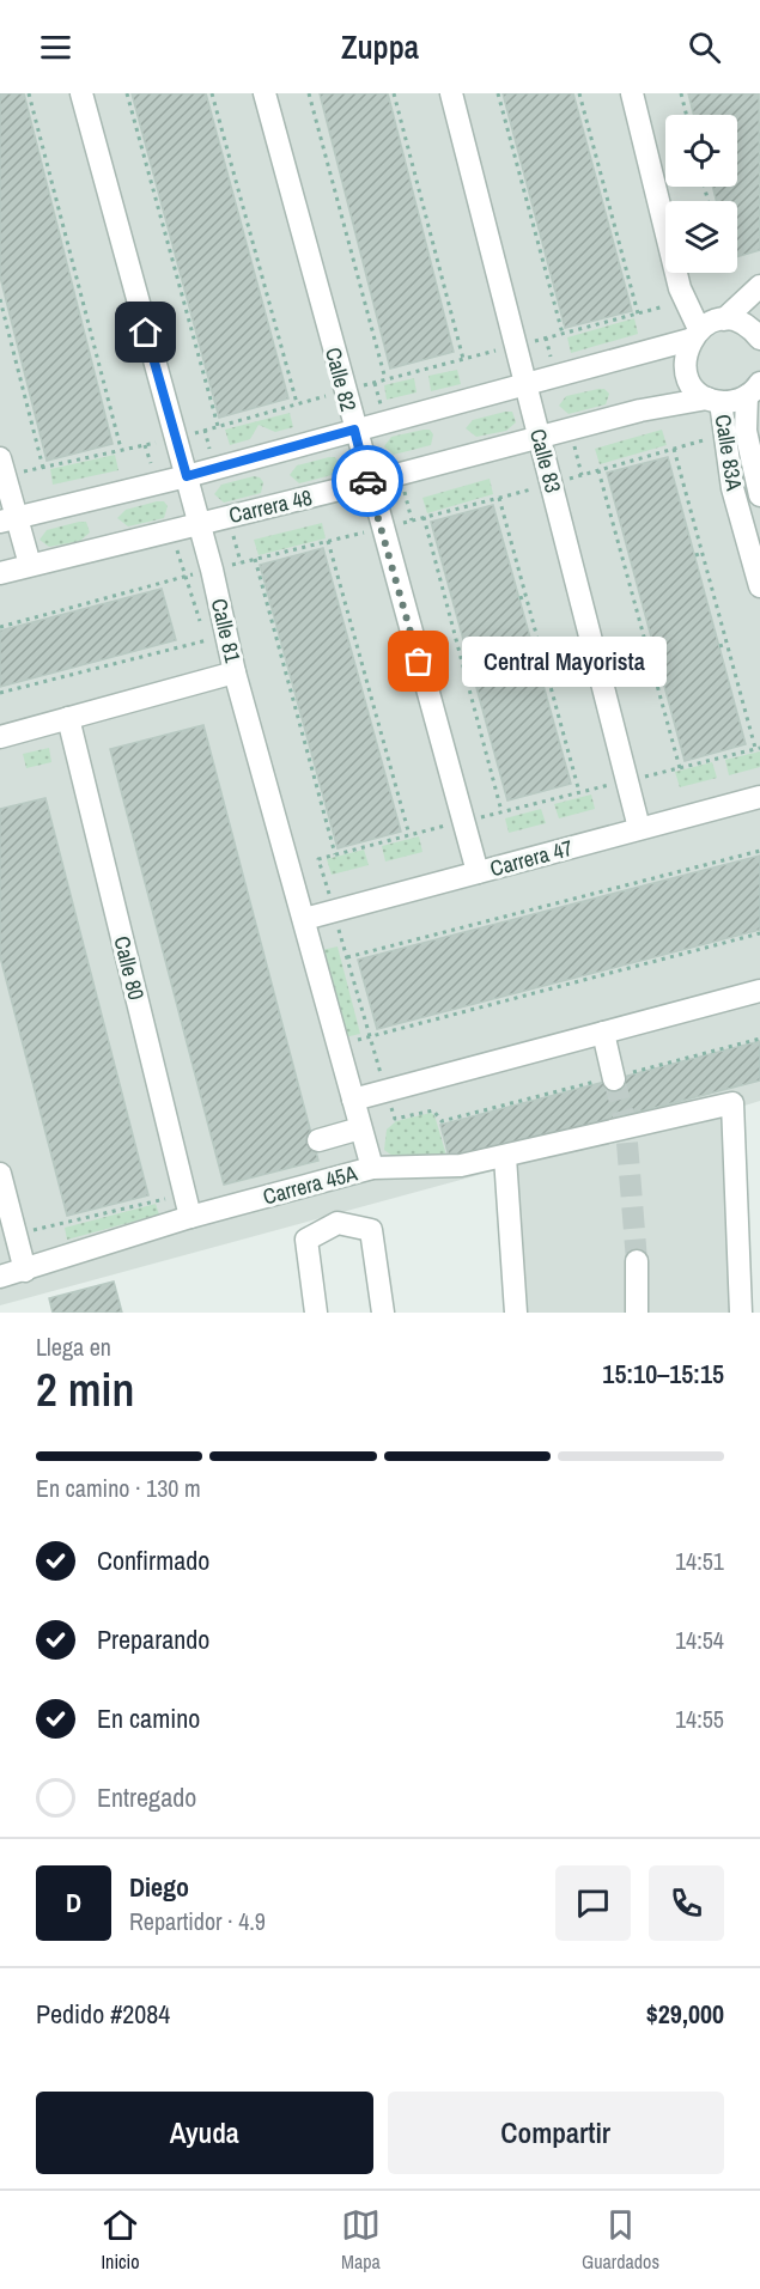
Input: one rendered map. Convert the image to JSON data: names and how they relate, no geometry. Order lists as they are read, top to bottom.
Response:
{
  "streets": {
    "street": [
      "Calle 82",
      "Calle 83A",
      "Calle 83",
      "Carrera 48",
      "Calle 81",
      "Carrera 47",
      "Calle 80",
      "Carrera 45A"
    ]
  },
  "crossings": [
    ["Calle 82", "Carrera 48"],
    ["Calle 82", "Carrera 47"],
    ["Calle 83A", "Carrera 48"],
    ["Calle 83", "Carrera 48"],
    ["Calle 83", "Carrera 47"],
    ["Carrera 48", "Calle 81"],
    ["Calle 81", "Carrera 47"],
    ["Calle 81", "Carrera 45A"],
    ["Calle 80", "Carrera 45A"]
  ],
  "places": ["Central Mayorista"],
  "page": {
    "header": "Zuppa",
    "bubble": "Central Mayorista",
    "heading": ["2 min", "Llega en", "15:10–15:15"],
    "panel": [
      "Diego",
      "Repartidor · 4.9",
      "Pedido #2084",
      "$29,000"
    ],
    "bar": "En camino · 130 m",
    "list": [
      ["Confirmado", "14:51"],
      ["Preparando", "14:54"],
      ["En camino", "14:55"],
      "Entregado"
    ],
    "round": "D",
    "buttons": ["Ayuda", "Compartir"],
    "tabs": ["Inicio", "Mapa", "Guardados"]
  }
}
